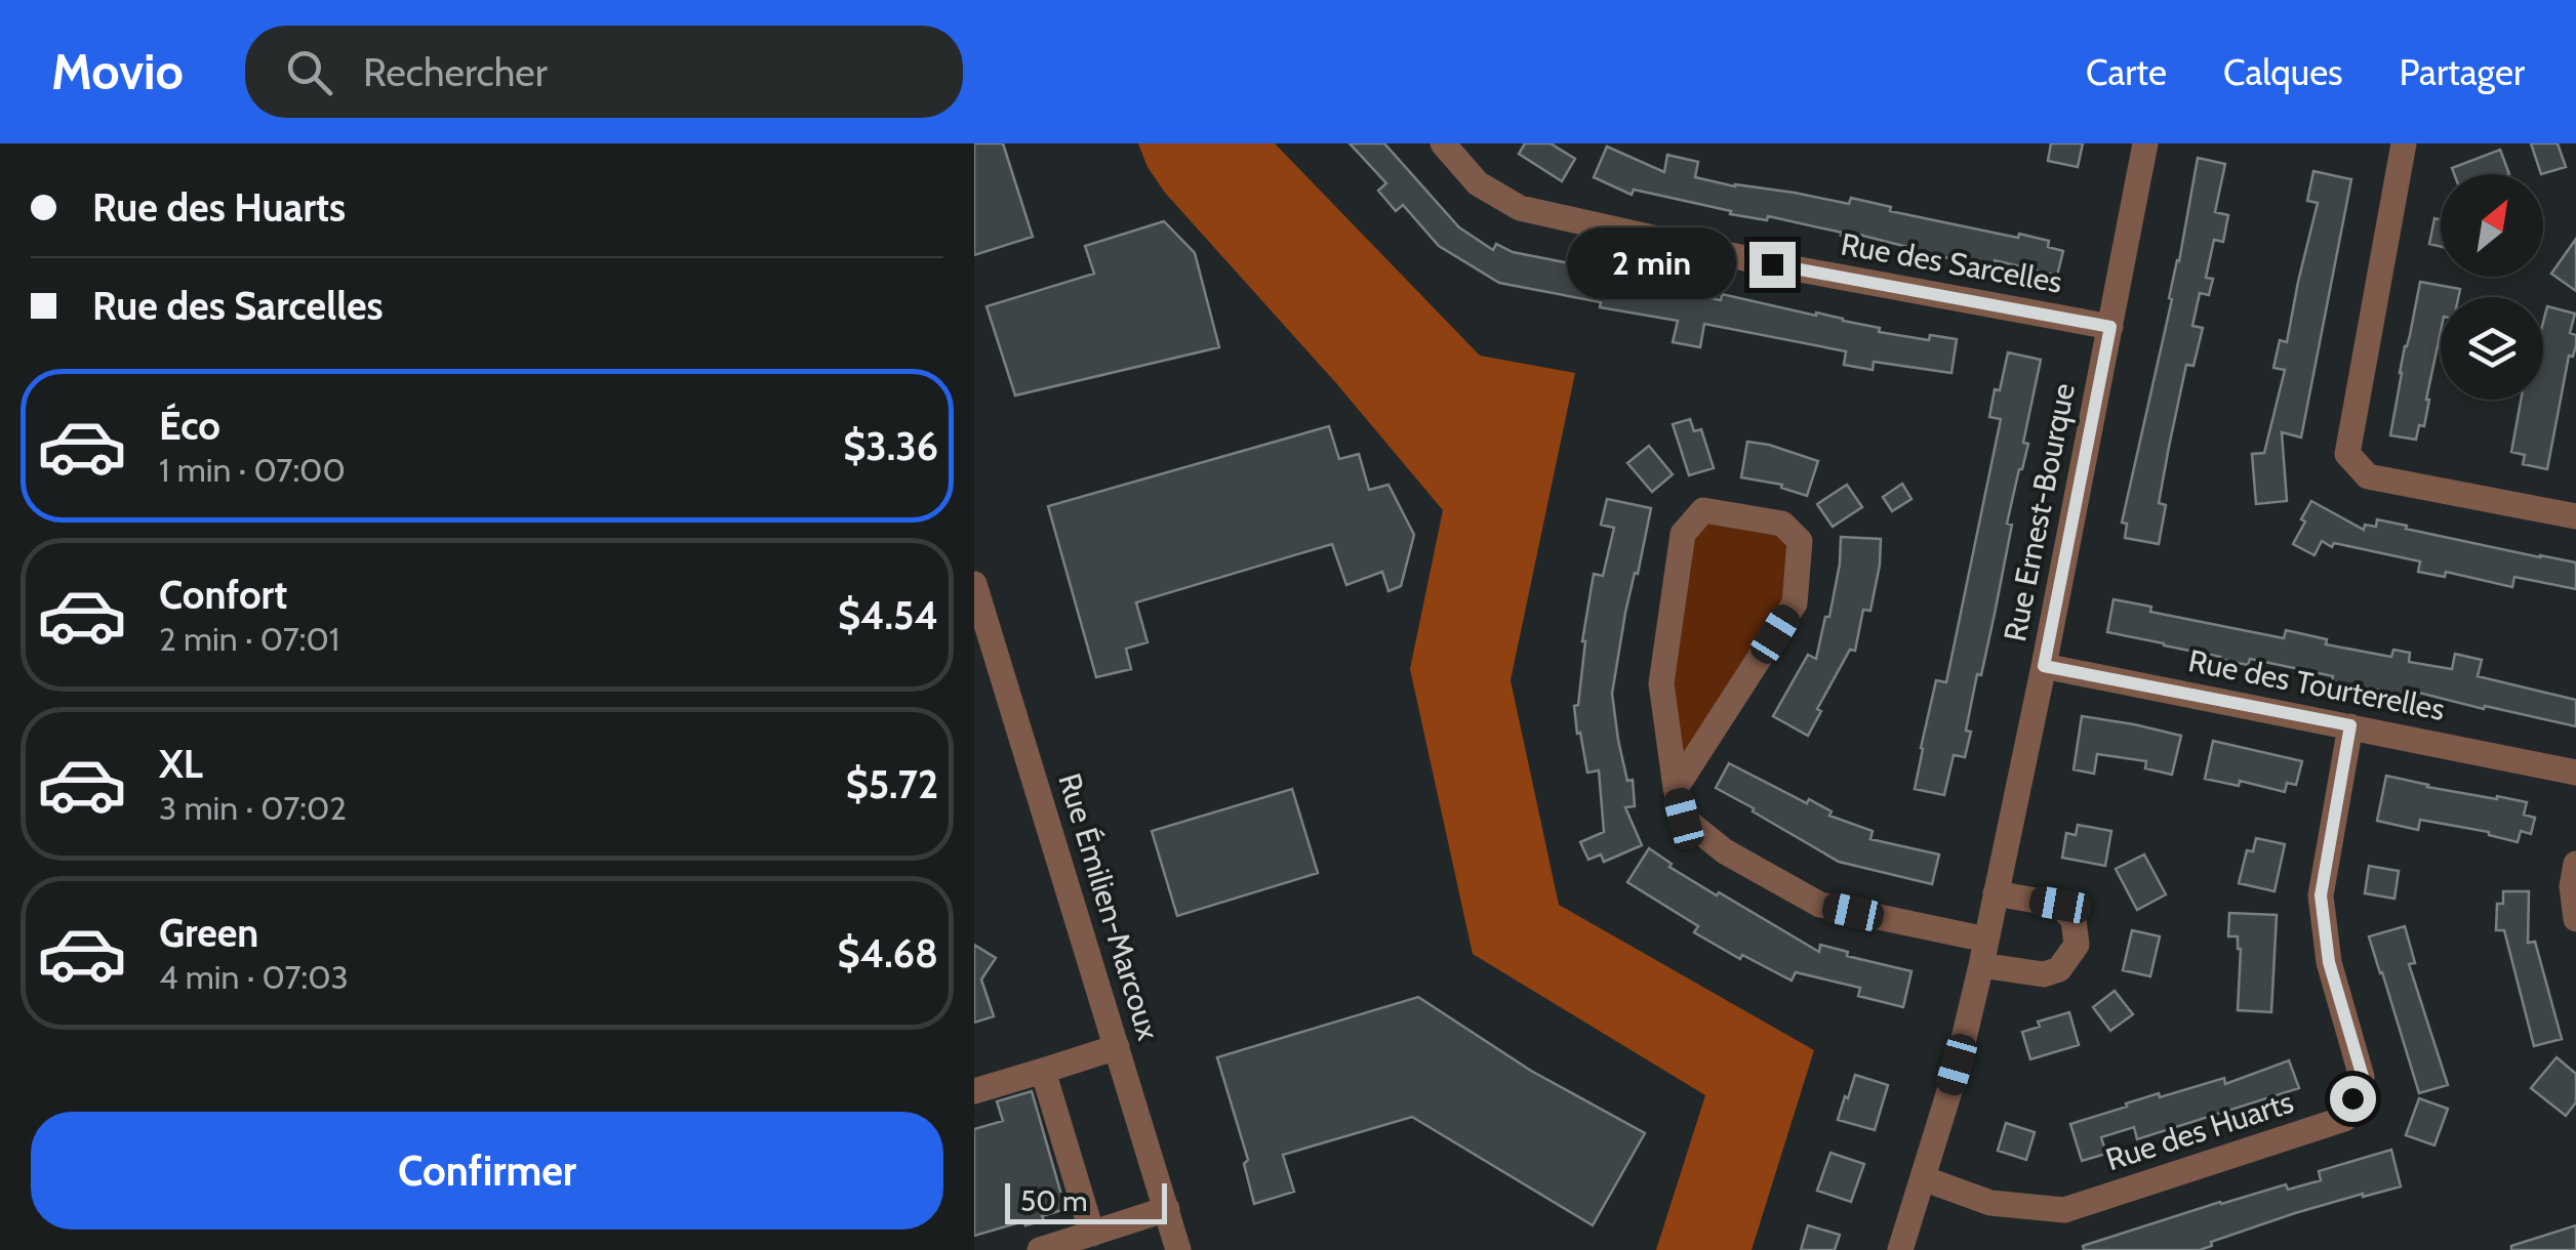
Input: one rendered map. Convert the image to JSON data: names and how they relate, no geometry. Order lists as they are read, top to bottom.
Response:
{
  "streets": {
    "street": [
      "Rue des Sarcelles",
      "Rue Ernest-Bourque",
      "Rue des Tourterelles",
      "Rue Émilien-Marcoux",
      "Rue des Huarts"
    ]
  },
  "crossings": [
    ["Rue des Sarcelles", "Rue Ernest-Bourque"],
    ["Rue Ernest-Bourque", "Rue des Tourterelles"],
    ["Rue Ernest-Bourque", "Rue des Huarts"],
    ["Rue des Tourterelles", "Rue des Huarts"]
  ],
  "scale_bar": "50 m",
  "north": "top right",
  "page": {
    "header": "Movio",
    "search": "Rechercher",
    "nav": ["Carte", "Calques", "Partager"],
    "banner": ["Rue des Huarts", "Rue des Sarcelles"],
    "bubble": "2 min",
    "list": [
      {
        "name": "Éco",
        "note": "1 min · 07:00",
        "value": "$3.36"
      },
      {
        "name": "Confort",
        "note": "2 min · 07:01",
        "value": "$4.54"
      },
      {
        "name": "XL",
        "note": "3 min · 07:02",
        "value": "$5.72"
      },
      {
        "name": "Green",
        "note": "4 min · 07:03",
        "value": "$4.68"
      }
    ],
    "buttons": "Confirmer",
    "scale": "50 m"
  }
}
